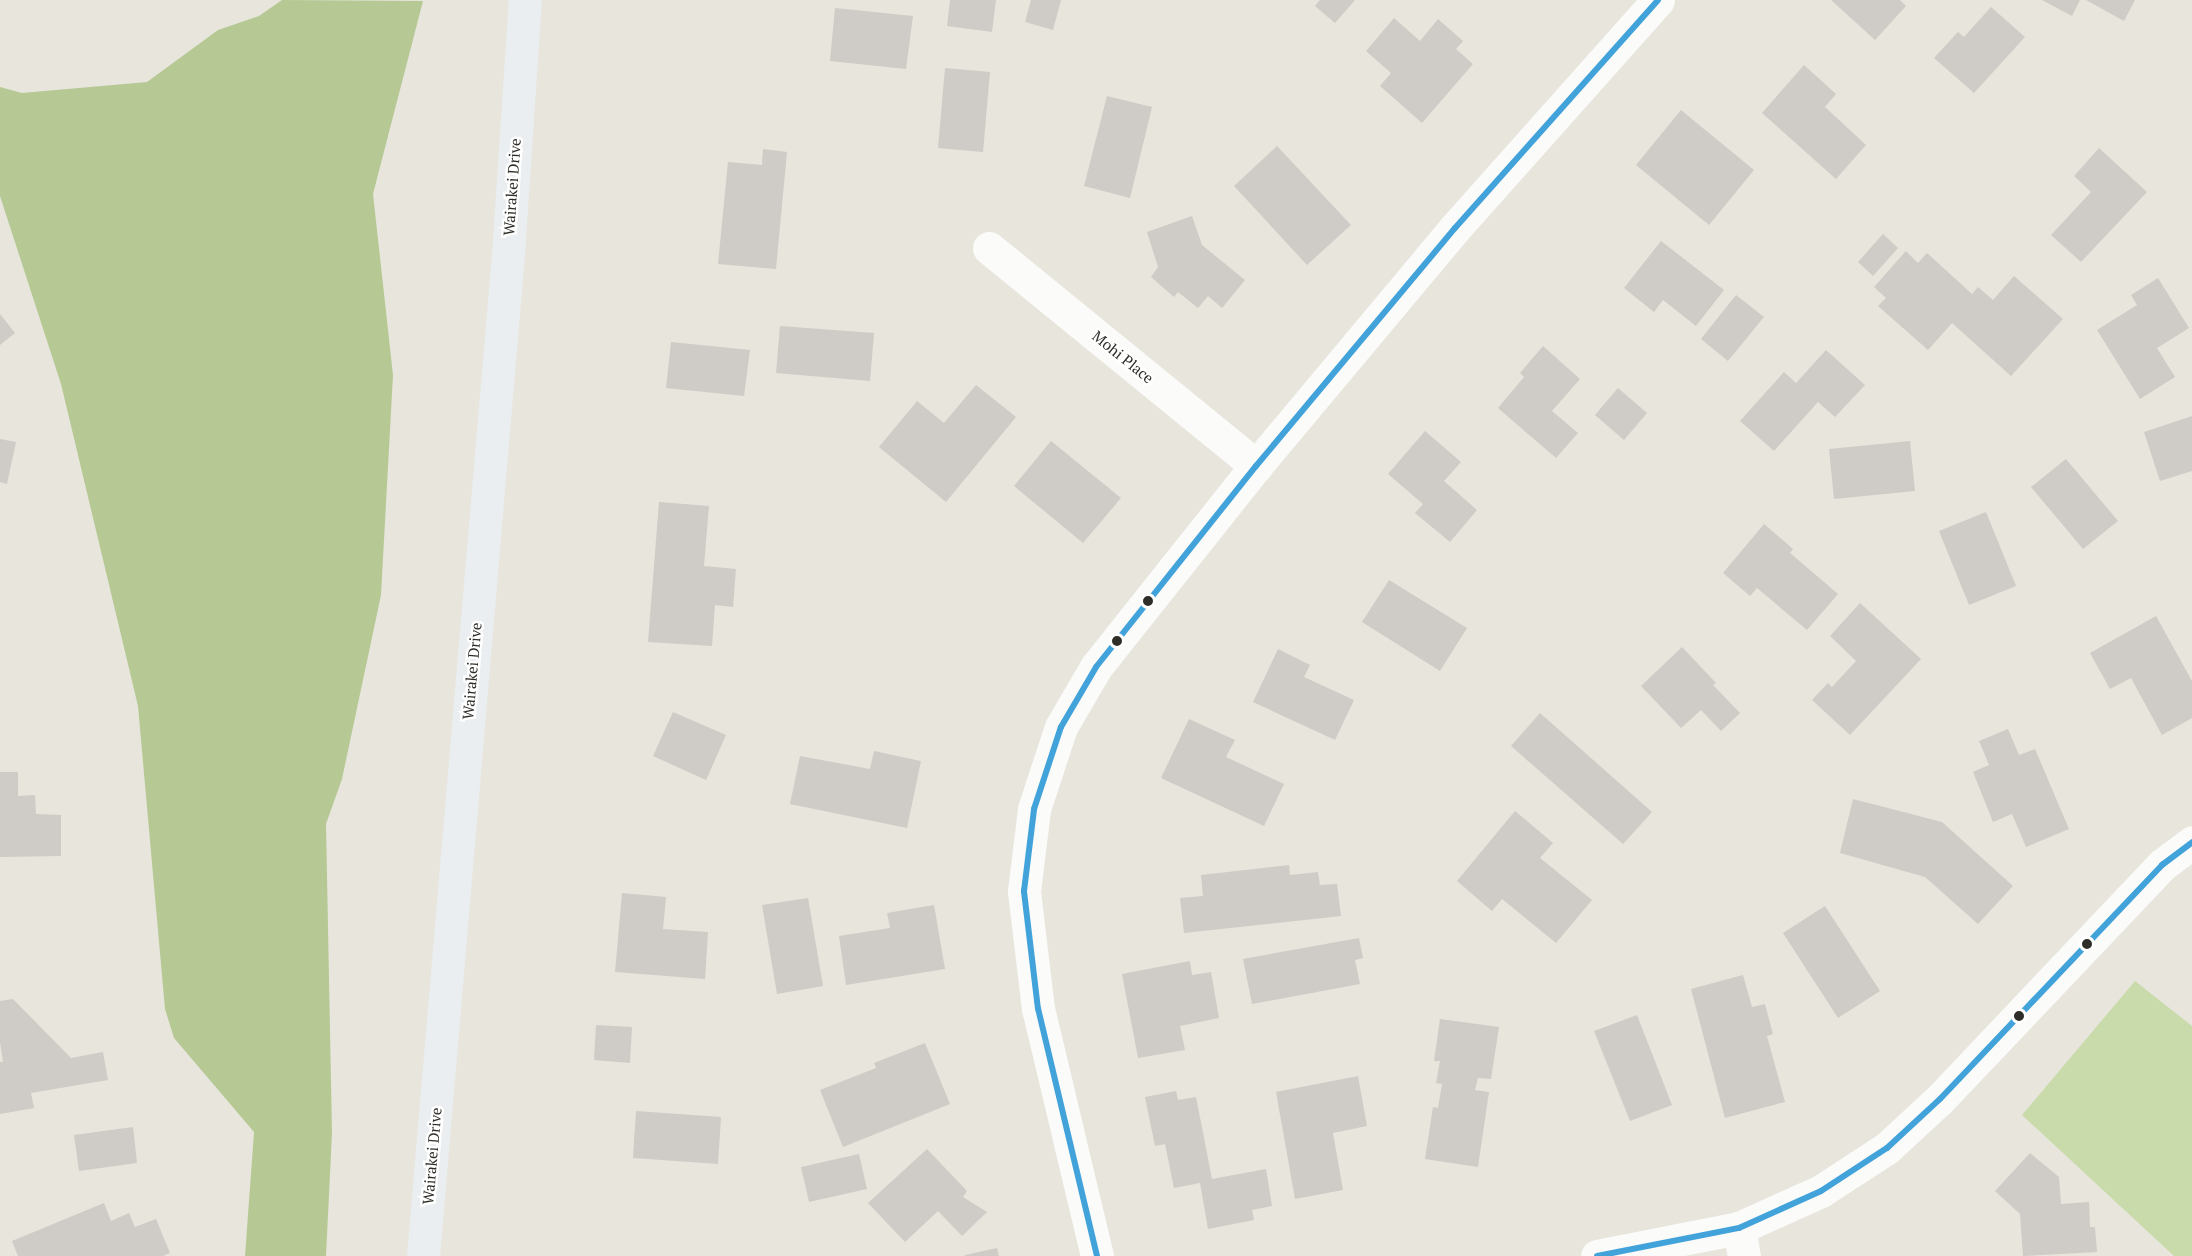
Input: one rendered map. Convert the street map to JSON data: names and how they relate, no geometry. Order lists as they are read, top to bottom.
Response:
{
  "streets": {
    "main road": ["Wairakei Drive"],
    "street": ["Mohi Place"]
  }
}
